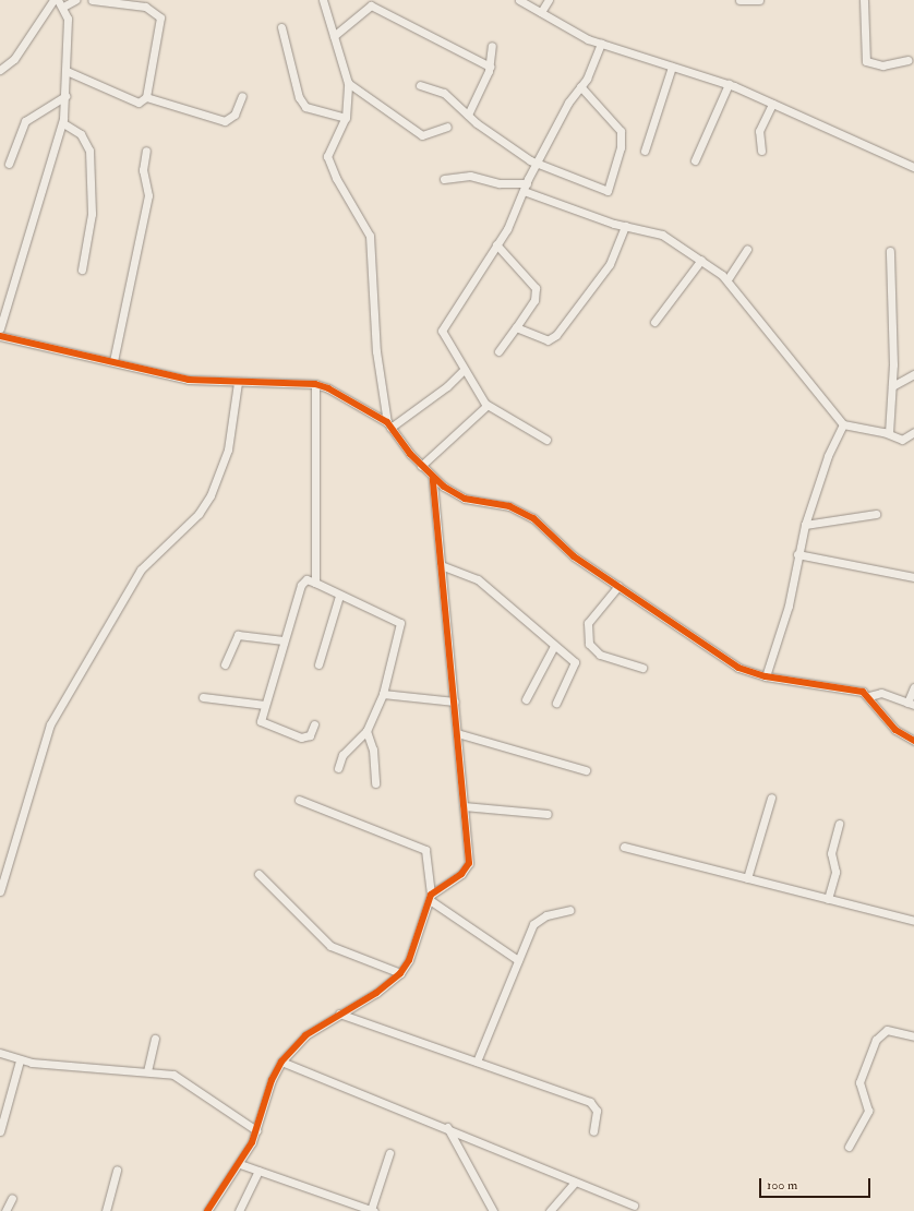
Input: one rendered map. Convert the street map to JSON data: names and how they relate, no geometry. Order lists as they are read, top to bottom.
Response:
{
  "scale_bar": "100 m"
}
